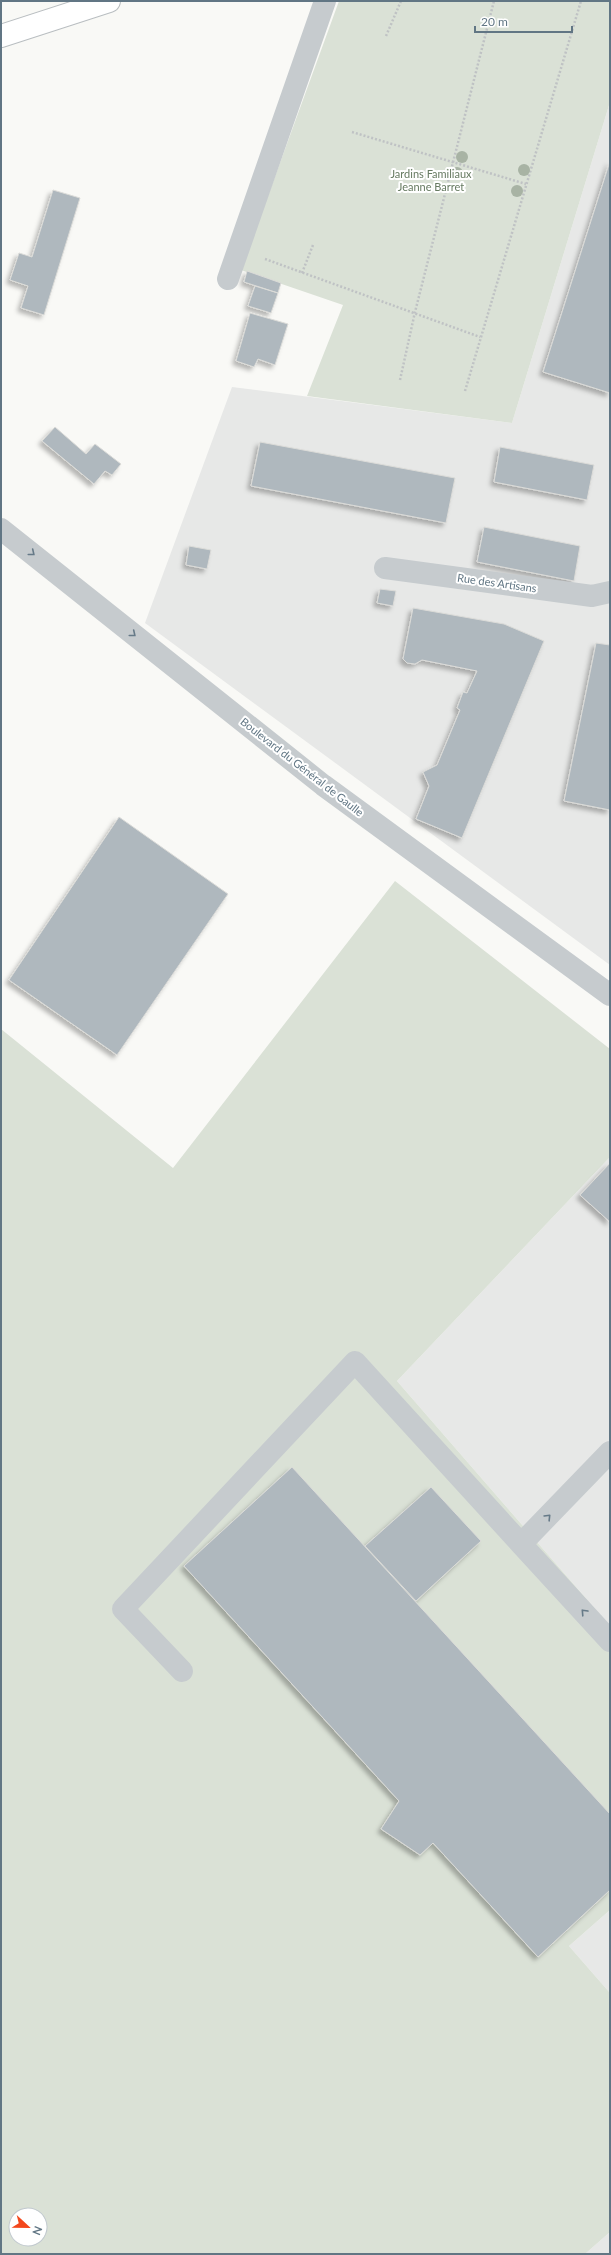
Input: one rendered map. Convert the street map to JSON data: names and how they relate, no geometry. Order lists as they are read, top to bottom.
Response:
{
  "streets": {
    "street": ["Rue des Artisans", "Boulevard du Général de Gaulle"]
  },
  "one_way": ["Boulevard du Général de Gaulle"],
  "parks": ["Jardins Familiaux Jeanne Barret"],
  "scale_bar": "20 m",
  "north": "right"
}
